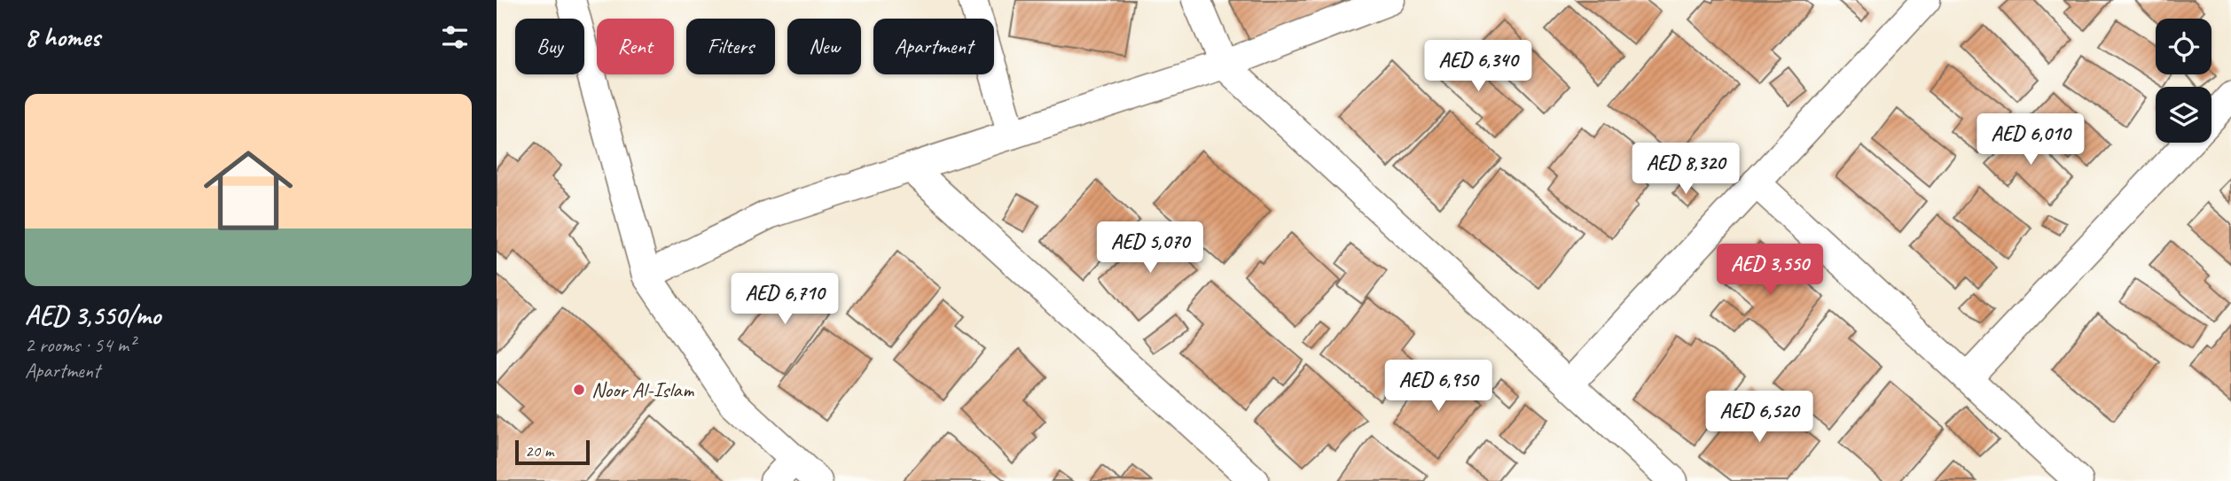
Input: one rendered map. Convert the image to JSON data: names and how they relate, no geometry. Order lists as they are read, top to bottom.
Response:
{
  "places": ["Noor Al-Islam"],
  "scale_bar": "20 m",
  "page": {
    "heading": "8 homes",
    "chip": [
      "Buy",
      "Rent",
      "Filters",
      "New",
      "Apartment"
    ],
    "price": [
      "AED 6,340",
      "AED 6,010",
      "AED 8,320",
      "AED 5,070",
      "AED 3,550",
      "AED 6,710",
      "AED 6,950",
      "AED 6,520"
    ],
    "list": [
      {
        "name": "AED 3,550/mo",
        "note": "2 rooms · 54 m² · Apartment"
      }
    ],
    "scale": "20 m"
  }
}
